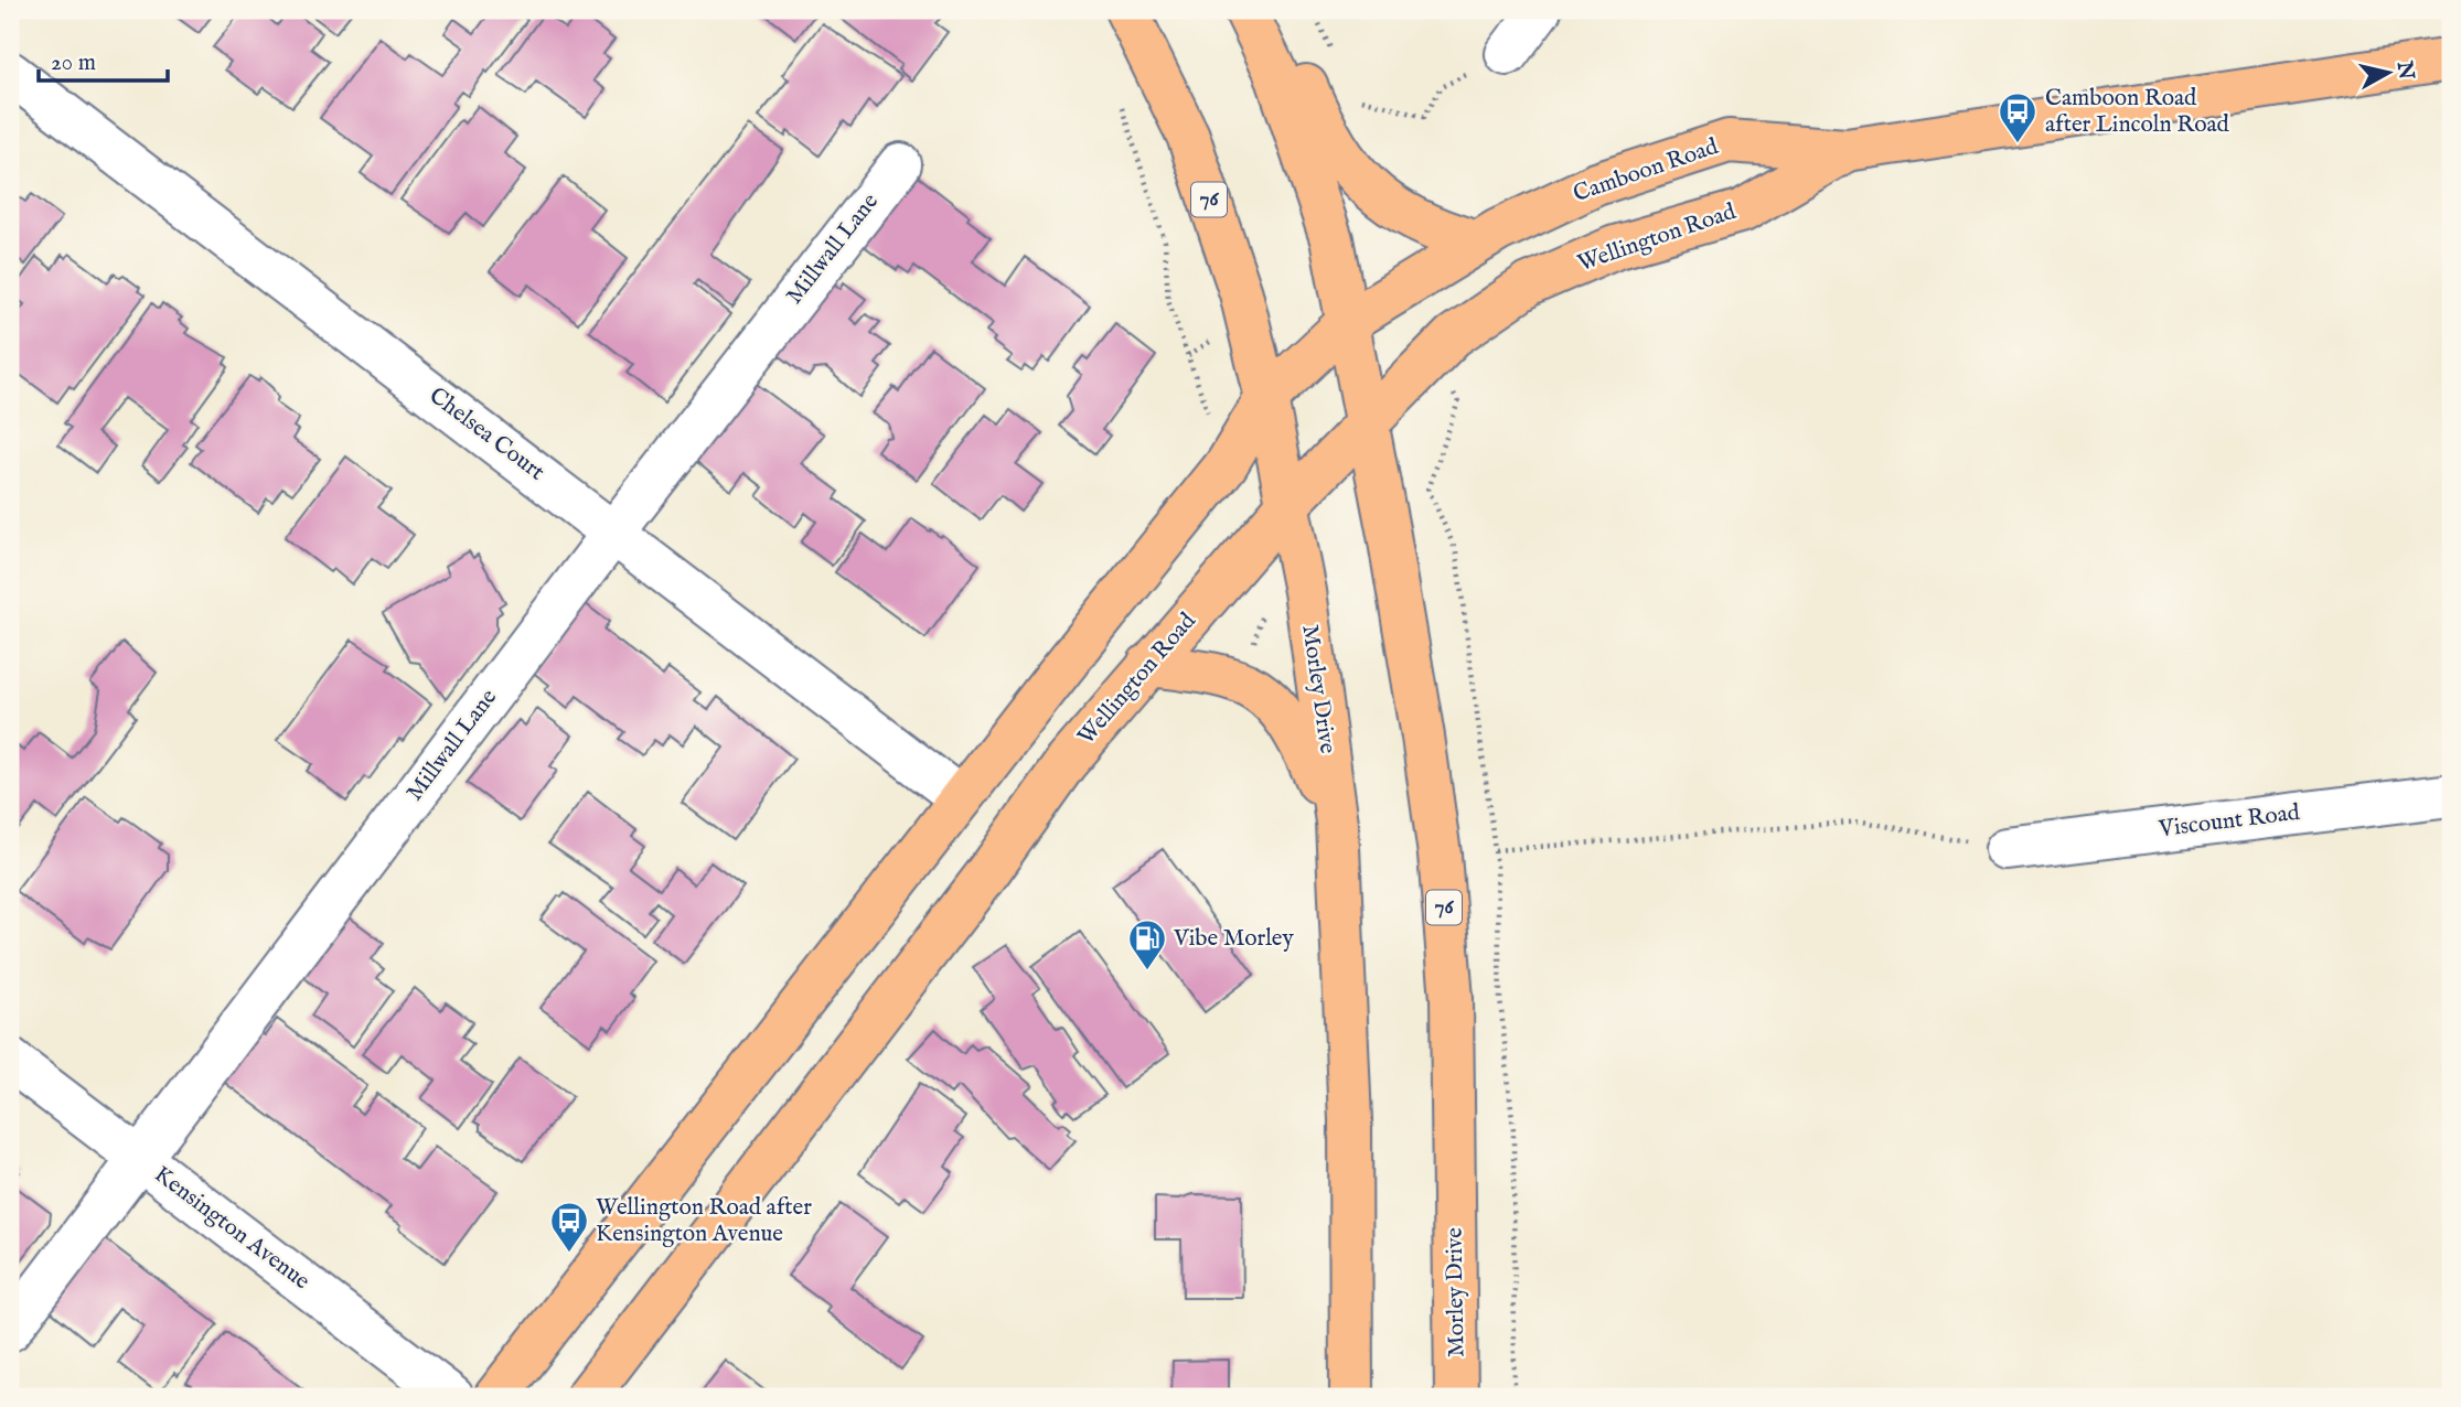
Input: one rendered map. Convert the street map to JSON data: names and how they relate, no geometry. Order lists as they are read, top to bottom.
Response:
{
  "streets": {
    "main road": [
      "Camboon Road",
      "76",
      "Wellington Road",
      "Morley Drive"
    ],
    "street": [
      "Millwall Lane",
      "Chelsea Court",
      "Viscount Road",
      "Kensington Avenue"
    ]
  },
  "crossings": [
    ["Camboon Road", "Wellington Road"],
    ["Camboon Road", "Morley Drive"],
    ["Wellington Road", "Morley Drive"],
    ["Millwall Lane", "Chelsea Court"],
    ["Millwall Lane", "Kensington Avenue"]
  ],
  "places": {
    "bus stop": ["Camboon Road after Lincoln Road", "Wellington Road after Kensington Avenue"],
    "fuel station": ["Vibe Morley"]
  },
  "scale_bar": "20 m",
  "north": "right"
}
